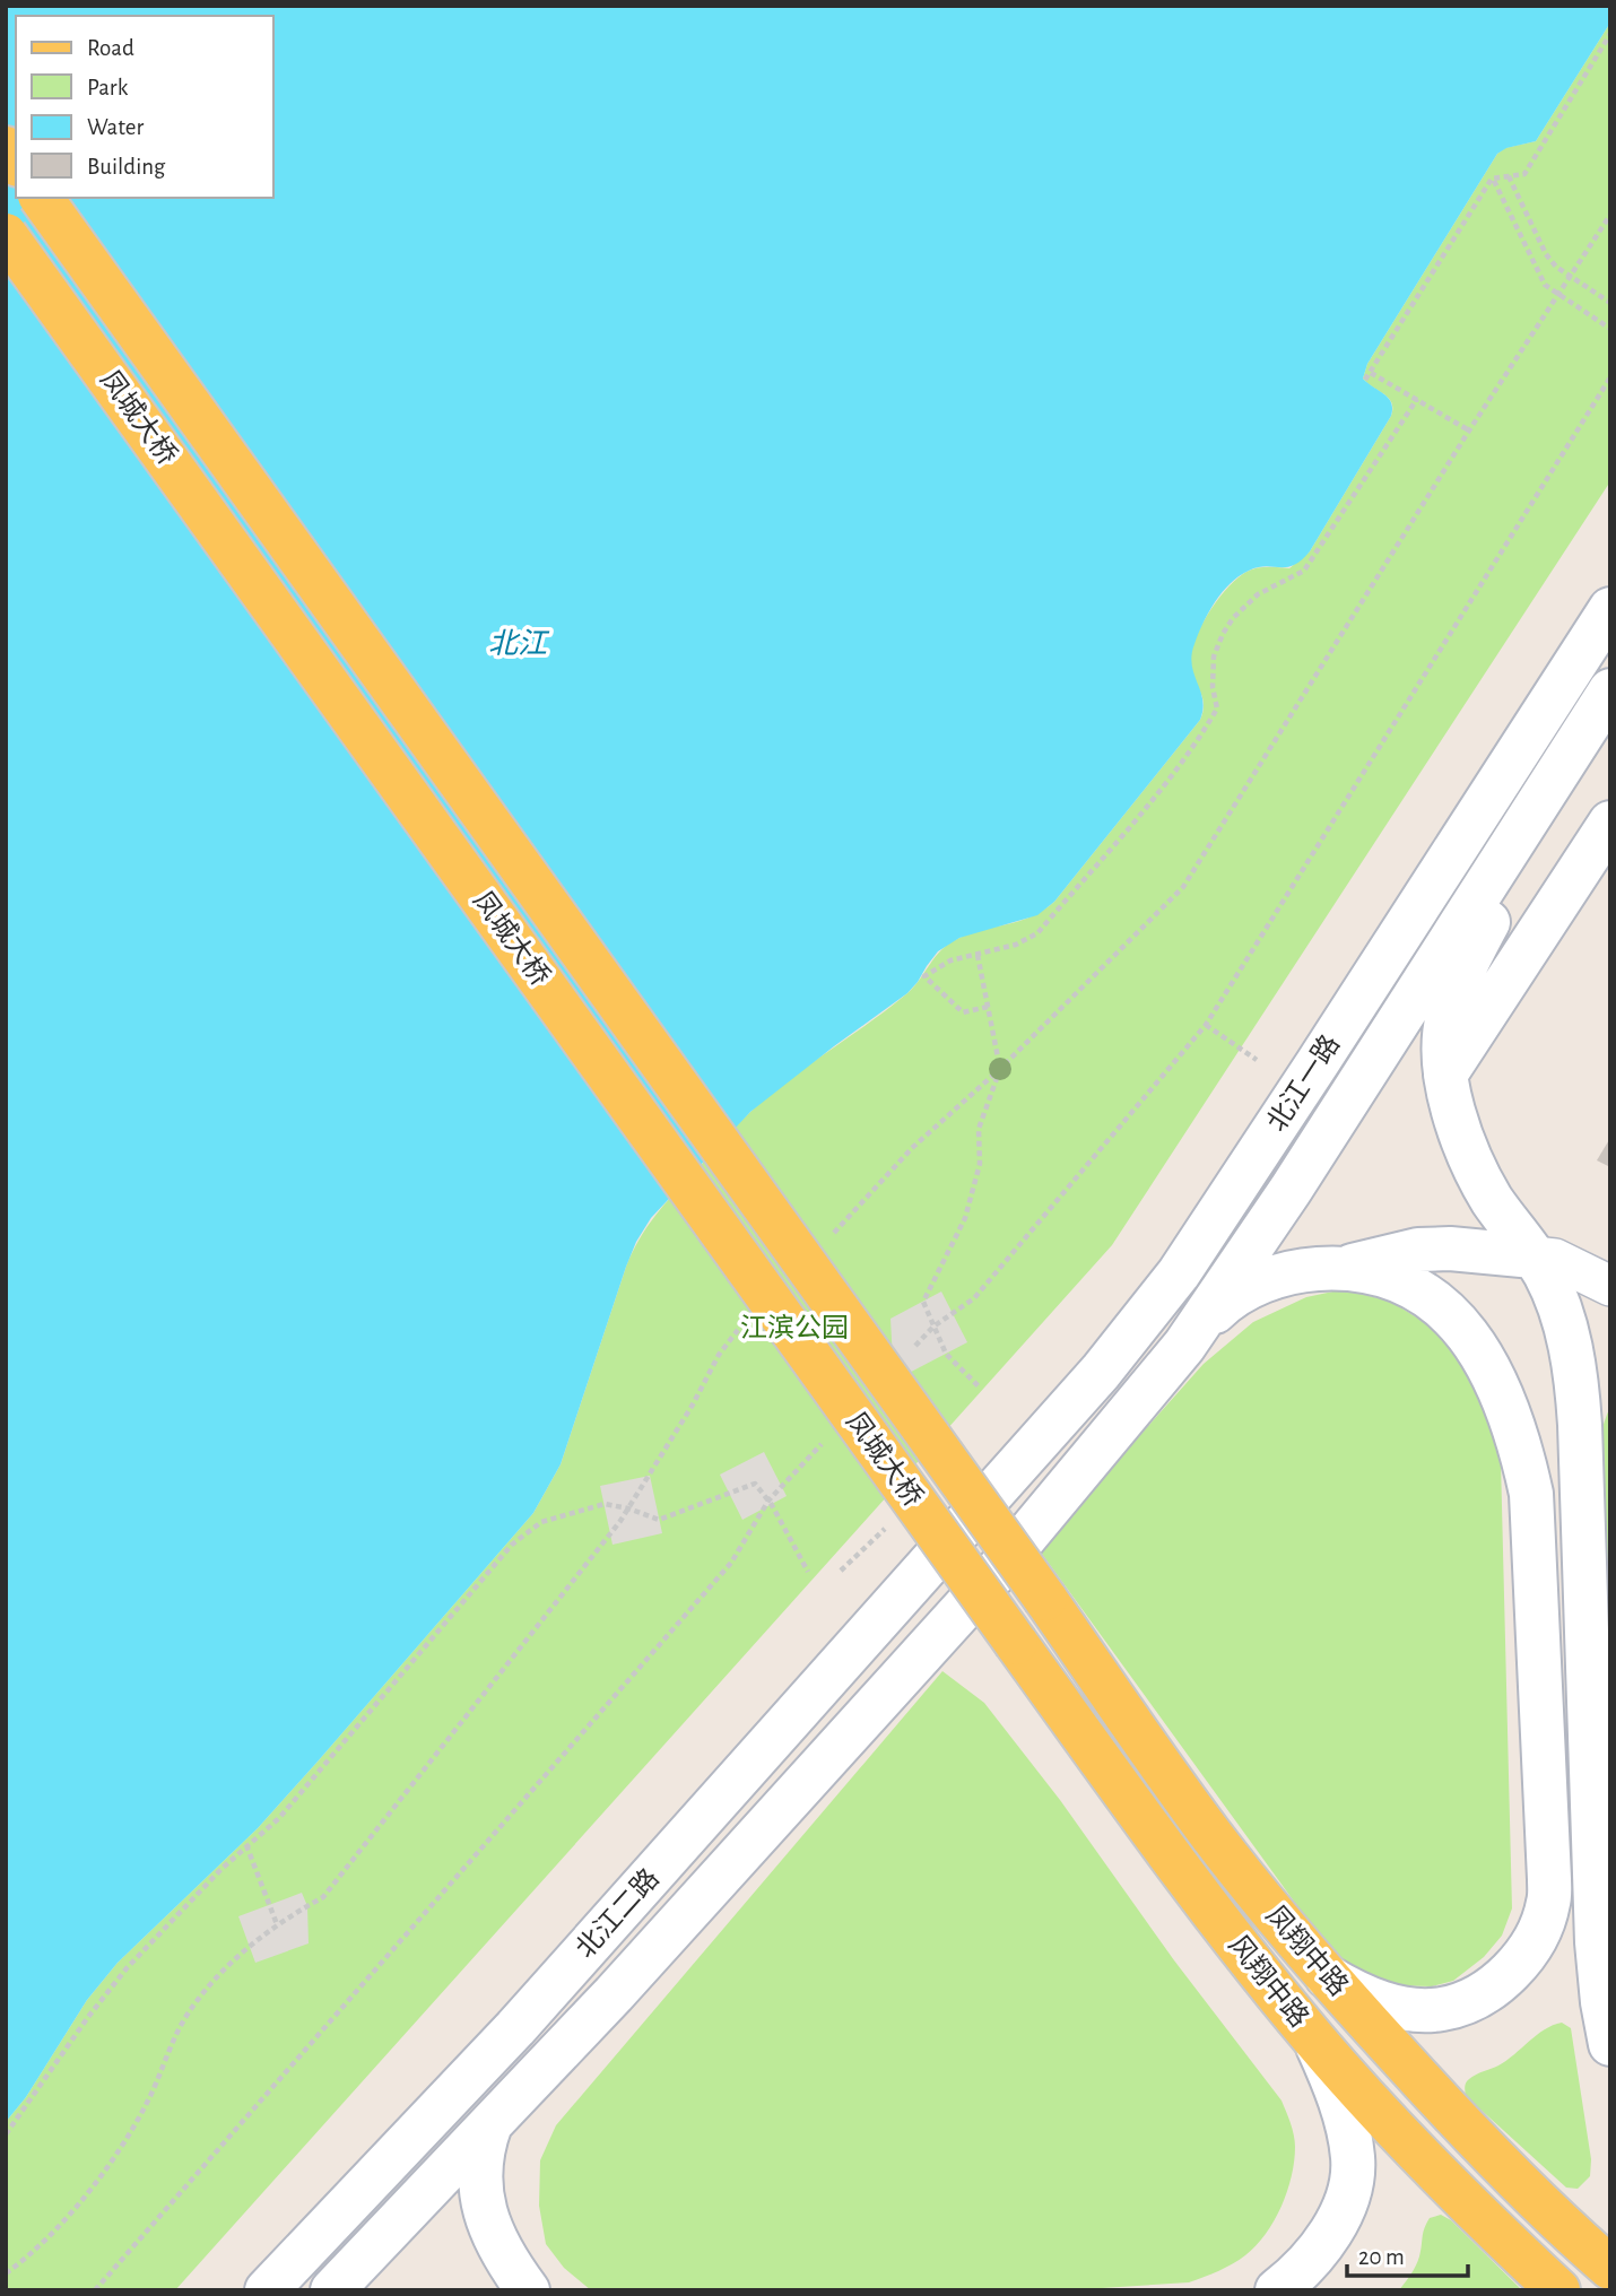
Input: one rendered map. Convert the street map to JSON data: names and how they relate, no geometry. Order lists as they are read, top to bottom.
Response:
{
  "streets": {
    "main road": [
      "凤城大桥",
      "北江一路",
      "北江二路",
      "凤翔中路",
      "风翔中路"
    ]
  },
  "crossings": [
    ["凤城大桥", "凤翔中路"],
    ["凤城大桥", "风翔中路"],
    ["北江一路", "北江二路"]
  ],
  "water": ["北江"],
  "parks": ["江滨公园"],
  "legend": [
    "Road",
    "Park",
    "Water",
    "Building"
  ],
  "scale_bar": "20 m"
}
